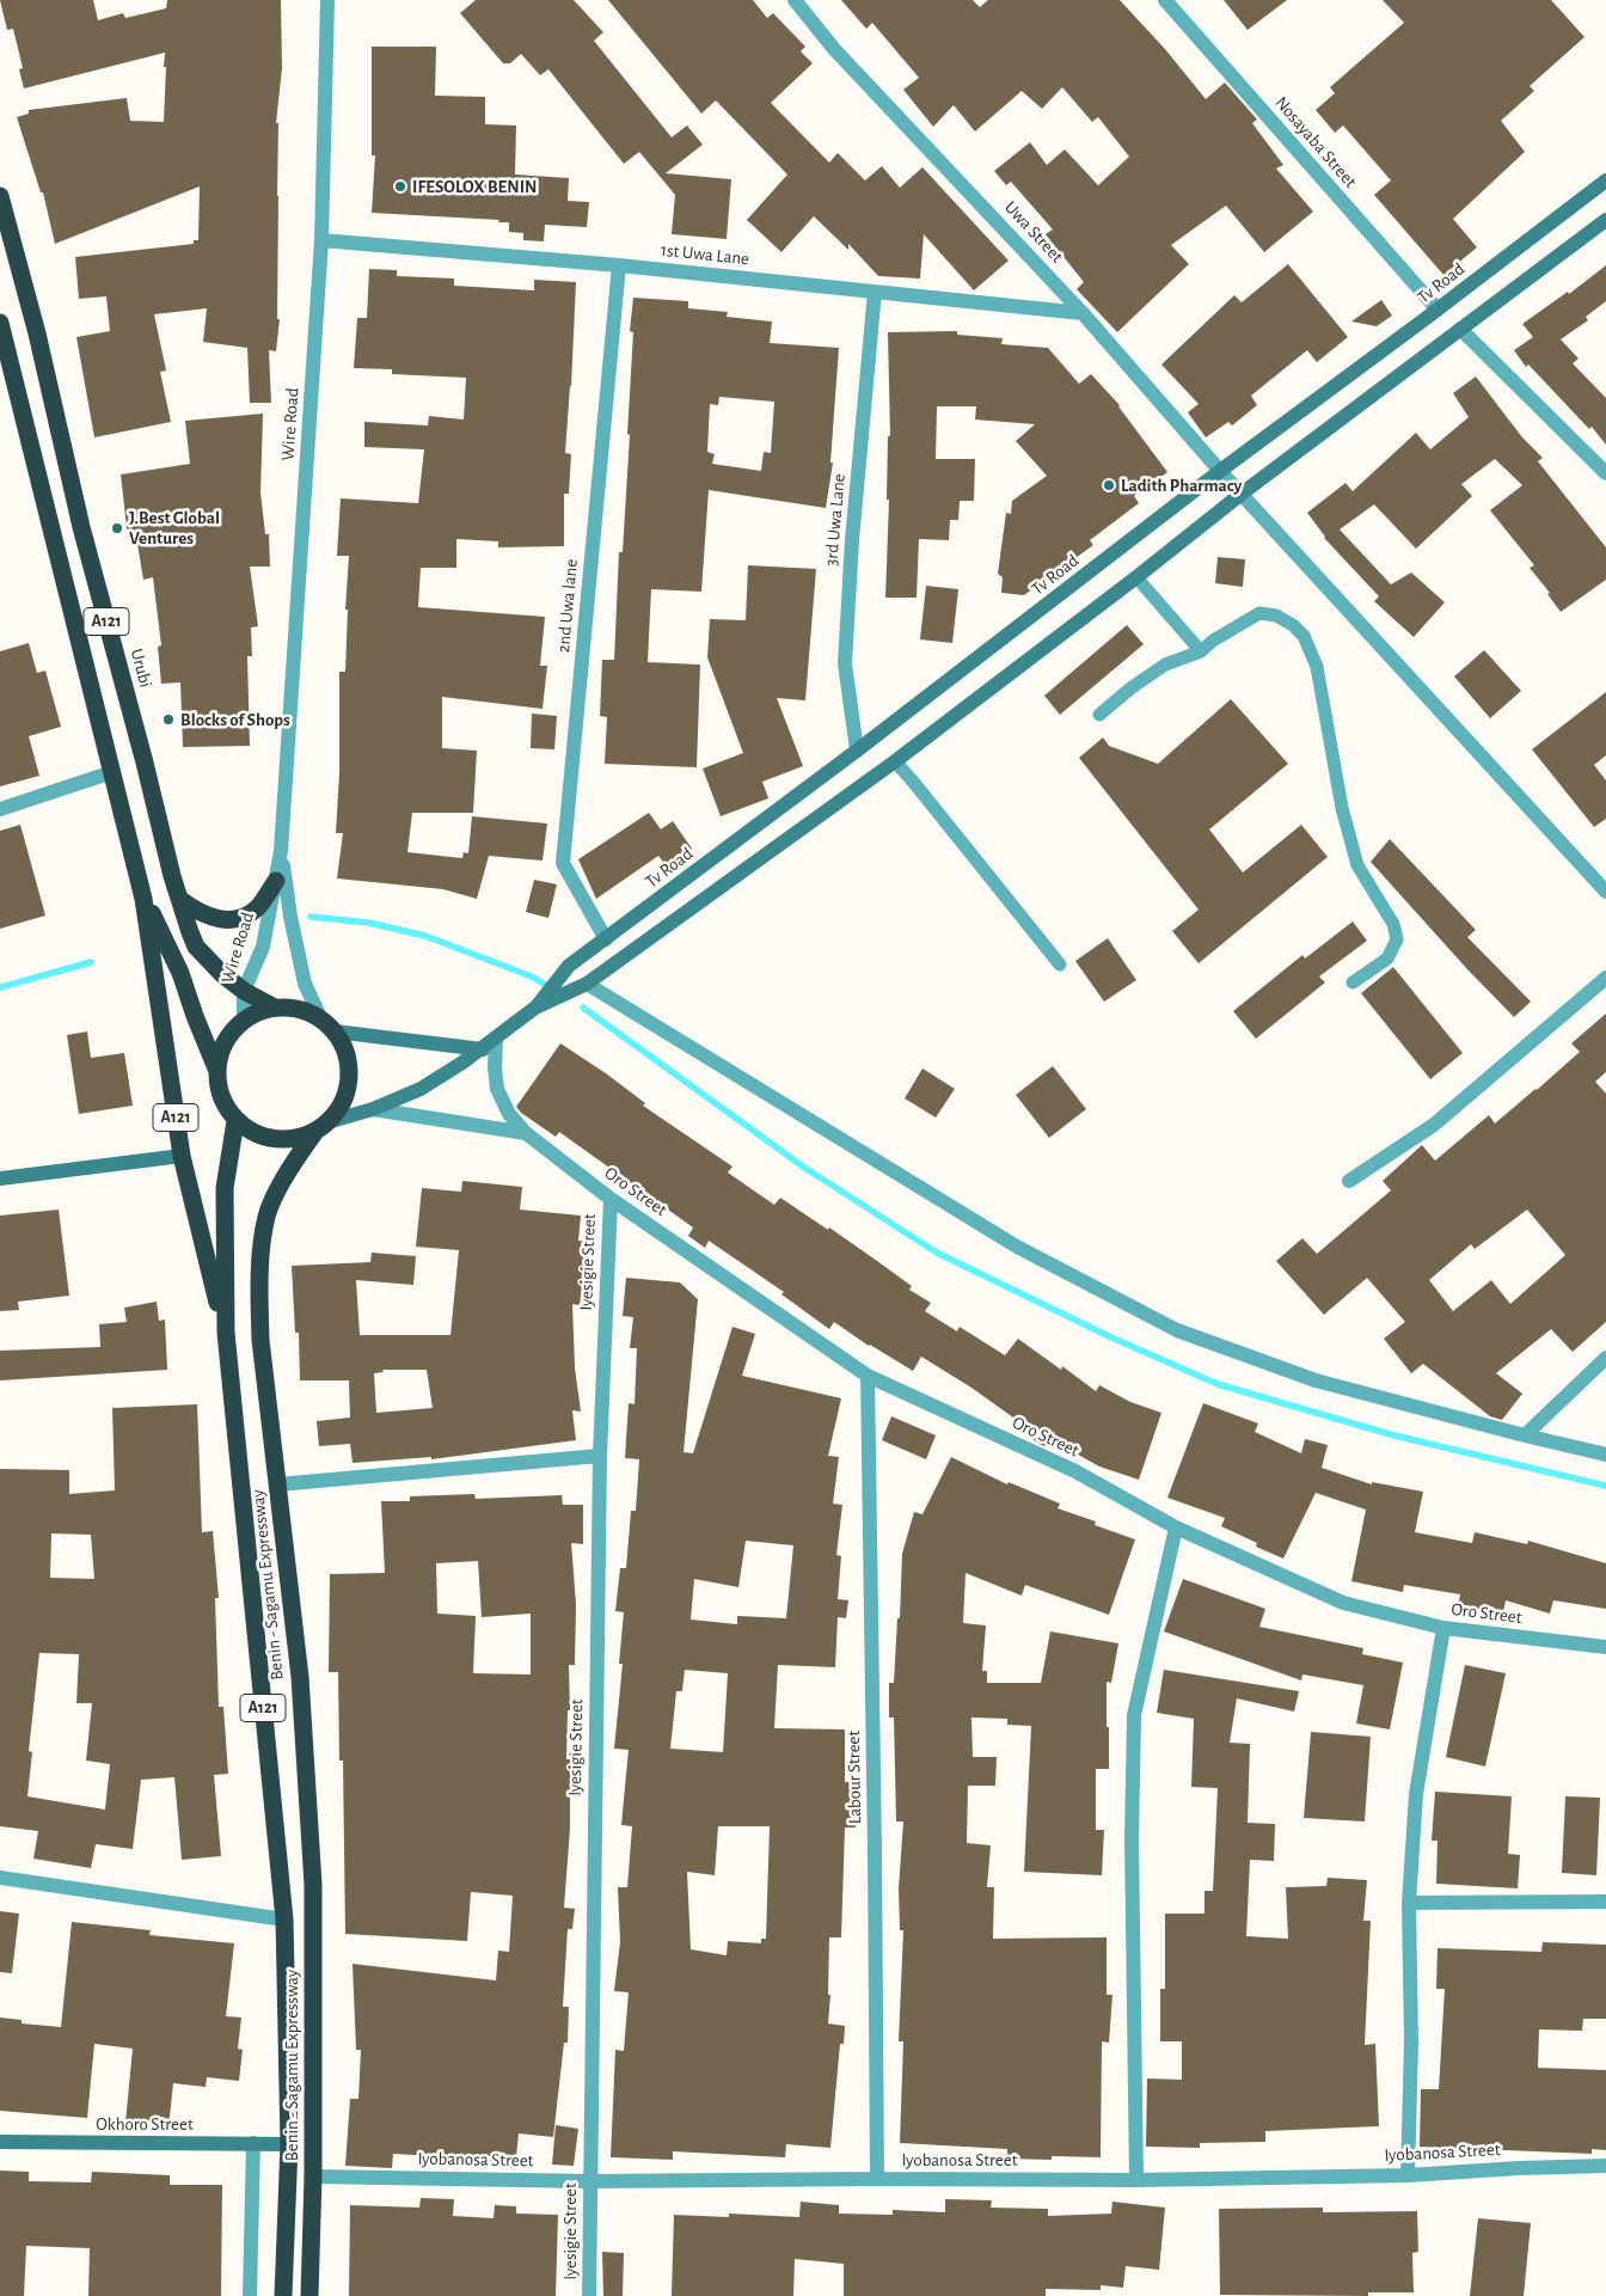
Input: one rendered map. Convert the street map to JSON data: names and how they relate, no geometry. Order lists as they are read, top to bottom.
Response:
{
  "streets": {
    "highway": ["A121", "Urubi", "Benin - Sagamu Expressway"],
    "street": [
      "Nosayaba Street",
      "Uwa Street",
      "1st Uwa Lane",
      "Tv Road",
      "Wire Road",
      "3rd Uwa Lane",
      "2nd Uwa lane",
      "Oro Street",
      "Iyesigie Street",
      "Labour Street",
      "Okhoro Street",
      "Iyobanosa Street"
    ]
  },
  "crossings": [
    ["Nosayaba Street", "Tv Road"],
    ["Uwa Street", "1st Uwa Lane"],
    ["Uwa Street", "Tv Road"],
    ["1st Uwa Lane", "Wire Road"],
    ["1st Uwa Lane", "3rd Uwa Lane"],
    ["1st Uwa Lane", "2nd Uwa lane"],
    ["Tv Road", "Wire Road"],
    ["Tv Road", "3rd Uwa Lane"],
    ["Tv Road", "2nd Uwa lane"],
    ["Tv Road", "A121"],
    ["Tv Road", "Urubi"],
    ["Tv Road", "Oro Street"],
    ["Tv Road", "Benin - Sagamu Expressway"],
    ["Wire Road", "A121"],
    ["Wire Road", "Urubi"],
    ["Wire Road", "Benin - Sagamu Expressway"],
    ["A121", "Urubi"],
    ["A121", "Benin - Sagamu Expressway"],
    ["A121", "Okhoro Street"],
    ["Urubi", "Benin - Sagamu Expressway"],
    ["Oro Street", "Iyesigie Street"],
    ["Oro Street", "Labour Street"],
    ["Iyesigie Street", "Iyobanosa Street"],
    ["Benin - Sagamu Expressway", "Iyobanosa Street"],
    ["Labour Street", "Iyobanosa Street"]
  ],
  "places": [
    "IFESOLOX BENIN",
    "Ladith Pharmacy",
    "J.Best Global Ventures",
    "Blocks of Shops"
  ]
}
